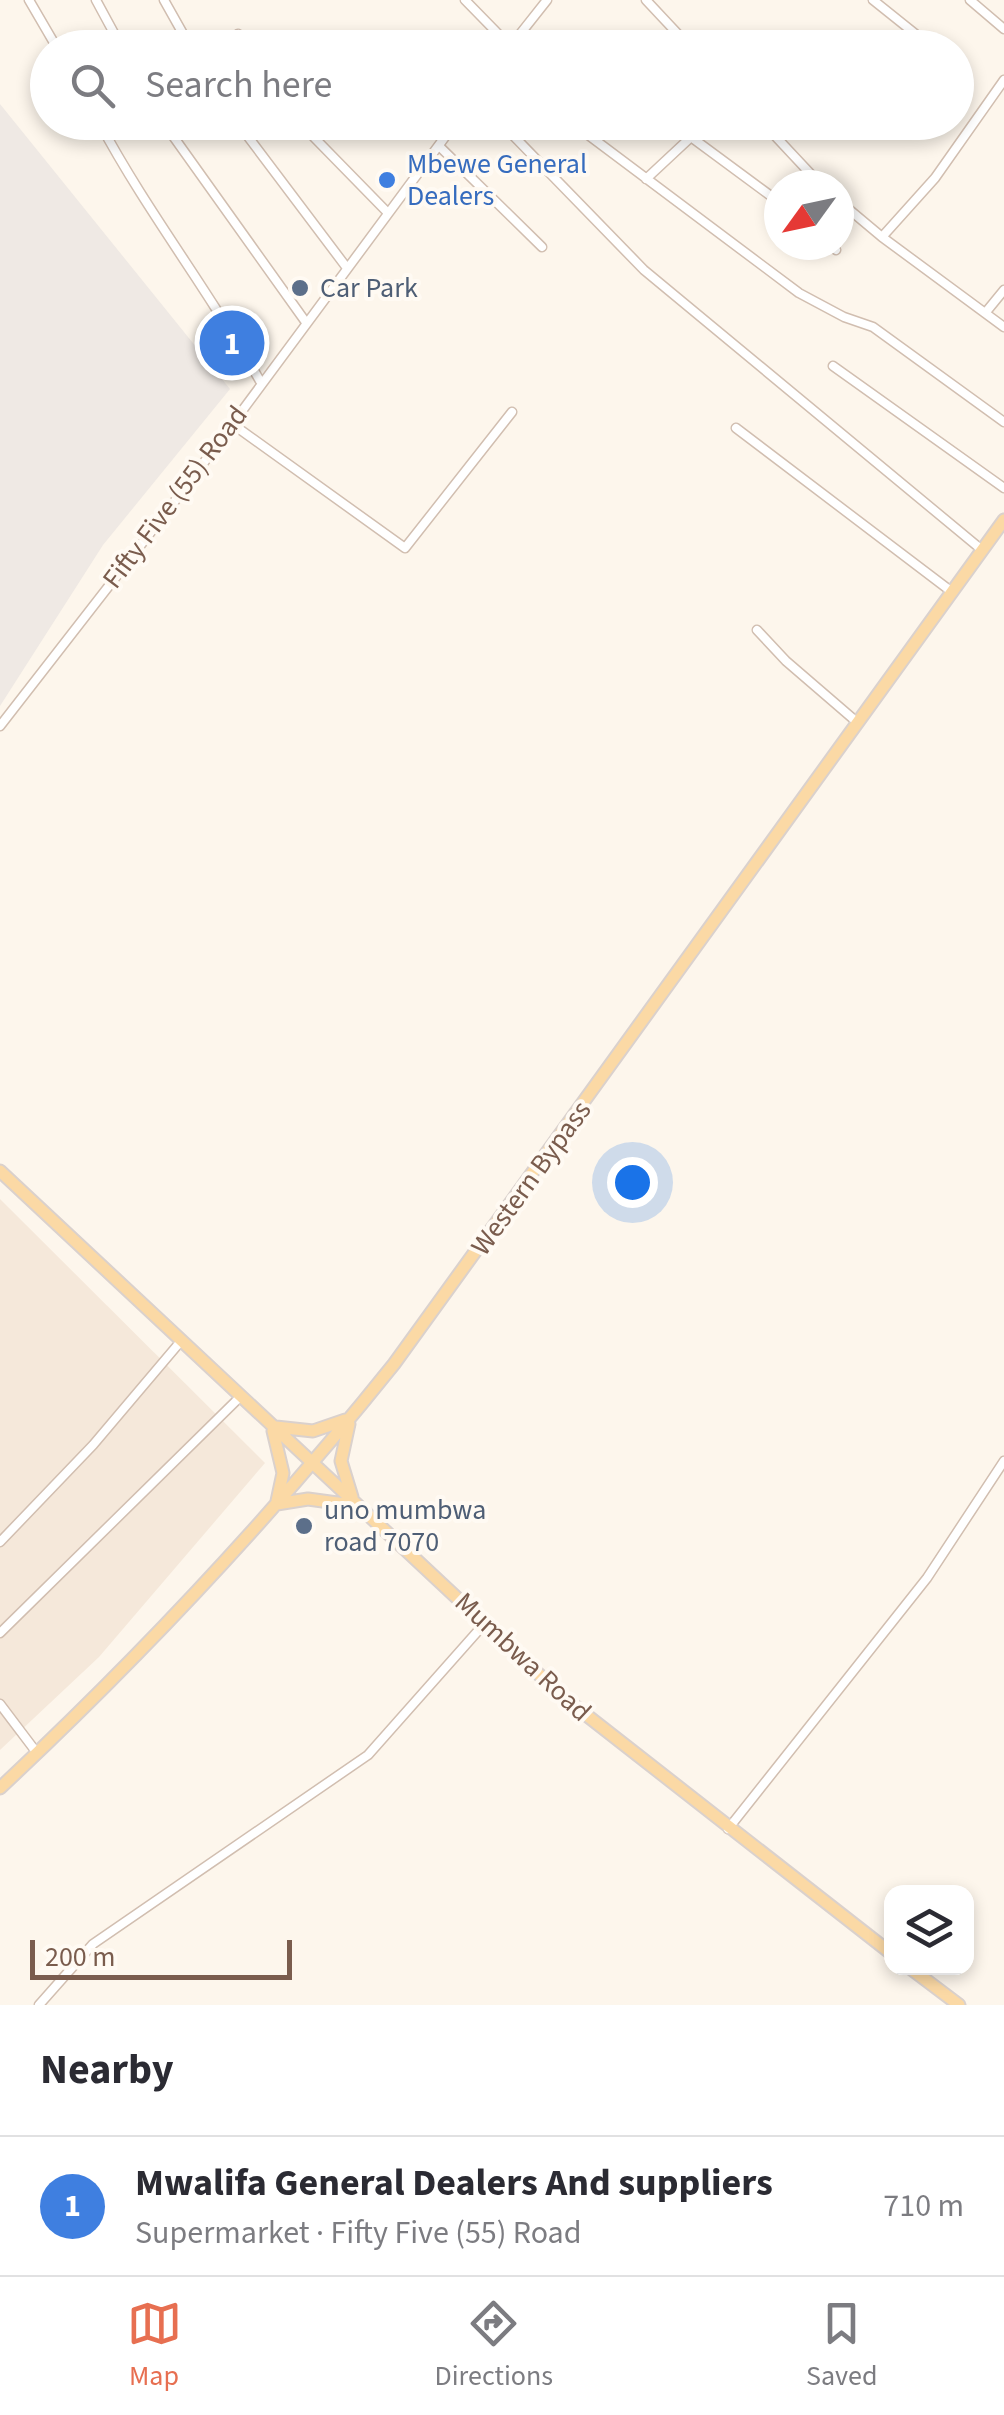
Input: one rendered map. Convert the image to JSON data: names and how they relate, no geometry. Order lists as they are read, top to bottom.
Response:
{
  "streets": {
    "main road": ["Western Bypass", "Mumbwa Road"],
    "street": ["Fifty Five (55) Road"]
  },
  "crossings": [
    ["Western Bypass", "Mumbwa Road"]
  ],
  "places": ["Mbewe General Dealers", "Car Park", "uno mumbwa road 7070"],
  "scale_bar": "200 m",
  "north": "bottom left",
  "page": {
    "search": "Search here",
    "pins": "1",
    "scale": "200 m",
    "heading": "Nearby",
    "list": [
      {
        "mark": "1",
        "name": "Mwalifa General Dealers And suppliers",
        "note": "Supermarket · Fifty Five (55) Road",
        "value": "710 m"
      }
    ],
    "nav": ["Map", "Directions", "Saved"]
  }
}
